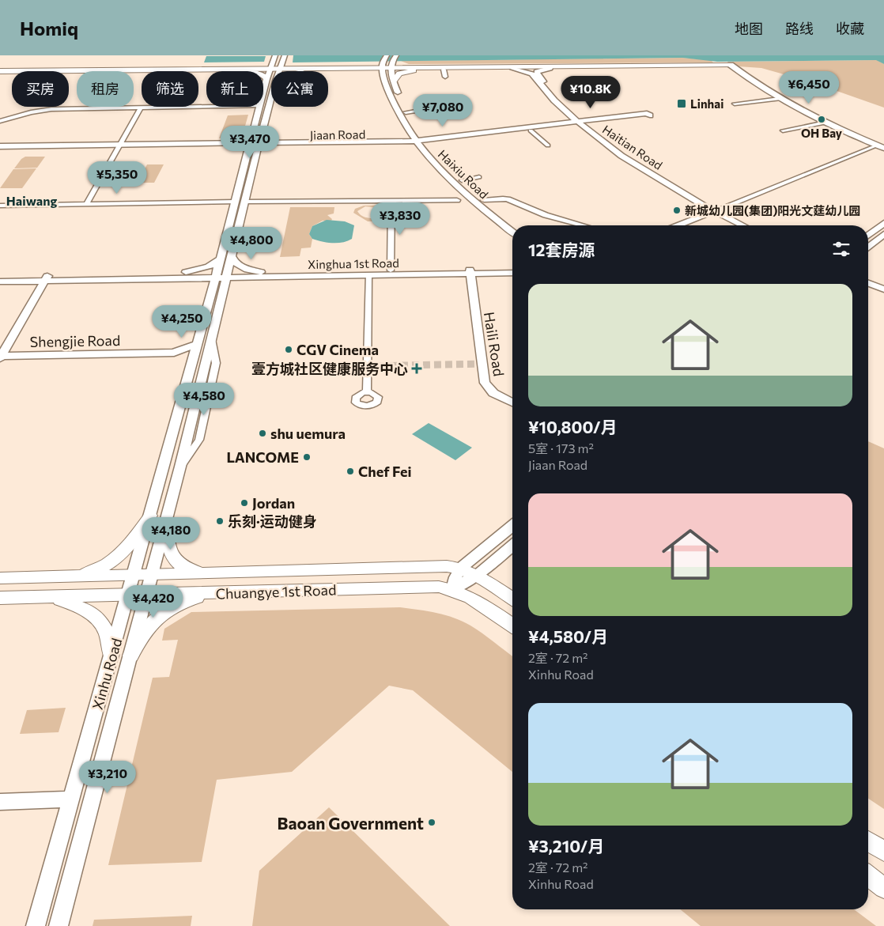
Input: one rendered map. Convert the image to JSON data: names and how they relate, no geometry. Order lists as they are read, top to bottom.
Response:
{
  "streets": {
    "main road": [
      "Jiaan Road",
      "Haitian Road",
      "Haixiu Road",
      "Xinghua 1st Road",
      "Shengjie Road",
      "Haili Road",
      "Chuangye 1st Road",
      "Xinhu Road"
    ]
  },
  "crossings": [
    ["Jiaan Road", "Haitian Road"],
    ["Jiaan Road", "Haixiu Road"],
    ["Jiaan Road", "Xinhu Road"],
    ["Xinghua 1st Road", "Haili Road"],
    ["Xinghua 1st Road", "Xinhu Road"],
    ["Shengjie Road", "Xinhu Road"],
    ["Chuangye 1st Road", "Xinhu Road"]
  ],
  "districts": ["Haiwang"],
  "places": {
    "transit": ["Linhai"],
    "other": [
      "OH Bay",
      "新城幼儿园(集团)阳光文莛幼儿园",
      "CGV Cinema",
      "shu uemura",
      "LANCOME",
      "Chef Fei",
      "Jordan",
      "乐刻·运动健身",
      "Baoan Government"
    ],
    "health": ["壹方城社区健康服务中心"]
  },
  "page": {
    "header": "Homiq",
    "nav": ["地图", "路线", "收藏"],
    "price": [
      "¥6,450",
      "¥10.8K",
      "¥7,080",
      "¥3,470",
      "¥5,350",
      "¥3,830",
      "¥4,800",
      "¥4,250",
      "¥4,580",
      "¥4,180",
      "¥4,420",
      "¥3,210"
    ],
    "chip": [
      "买房",
      "租房",
      "筛选",
      "新上",
      "公寓"
    ],
    "heading": "12套房源",
    "list": [
      {
        "name": "¥10,800/月",
        "note": "5室 · 173 m² · Jiaan Road"
      },
      {
        "name": "¥4,580/月",
        "note": "2室 · 72 m² · Xinhu Road"
      },
      {
        "name": "¥3,210/月",
        "note": "2室 · 72 m² · Xinhu Road"
      }
    ]
  }
}
